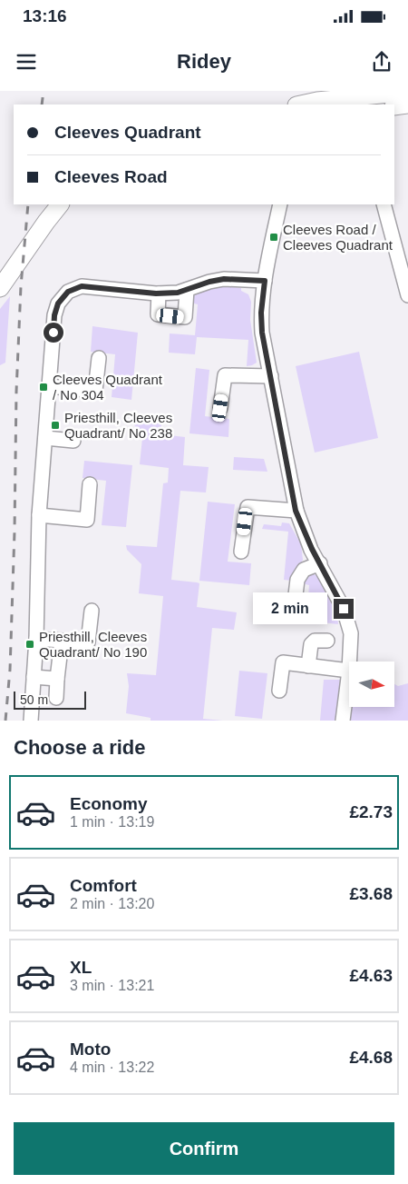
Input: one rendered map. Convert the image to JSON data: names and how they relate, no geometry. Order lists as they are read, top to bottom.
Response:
{
  "places": {
    "transit": [
      "Cleeves Road / Cleeves Quadrant",
      "Cleeves Quadrant / No 304",
      "Priesthill, Cleeves Quadrant/ No 238",
      "Priesthill, Cleeves Quadrant/ No 190"
    ]
  },
  "scale_bar": "50 m",
  "north": "right",
  "page": {
    "status": "13:16",
    "header": "Ridey",
    "banner": ["Cleeves Quadrant", "Cleeves Road"],
    "bubble": "2 min",
    "scale": "50 m",
    "heading": "Choose a ride",
    "list": [
      {
        "name": "Economy",
        "note": "1 min · 13:19",
        "value": "£2.73"
      },
      {
        "name": "Comfort",
        "note": "2 min · 13:20",
        "value": "£3.68"
      },
      {
        "name": "XL",
        "note": "3 min · 13:21",
        "value": "£4.63"
      },
      {
        "name": "Moto",
        "note": "4 min · 13:22",
        "value": "£4.68"
      }
    ],
    "buttons": "Confirm"
  }
}
